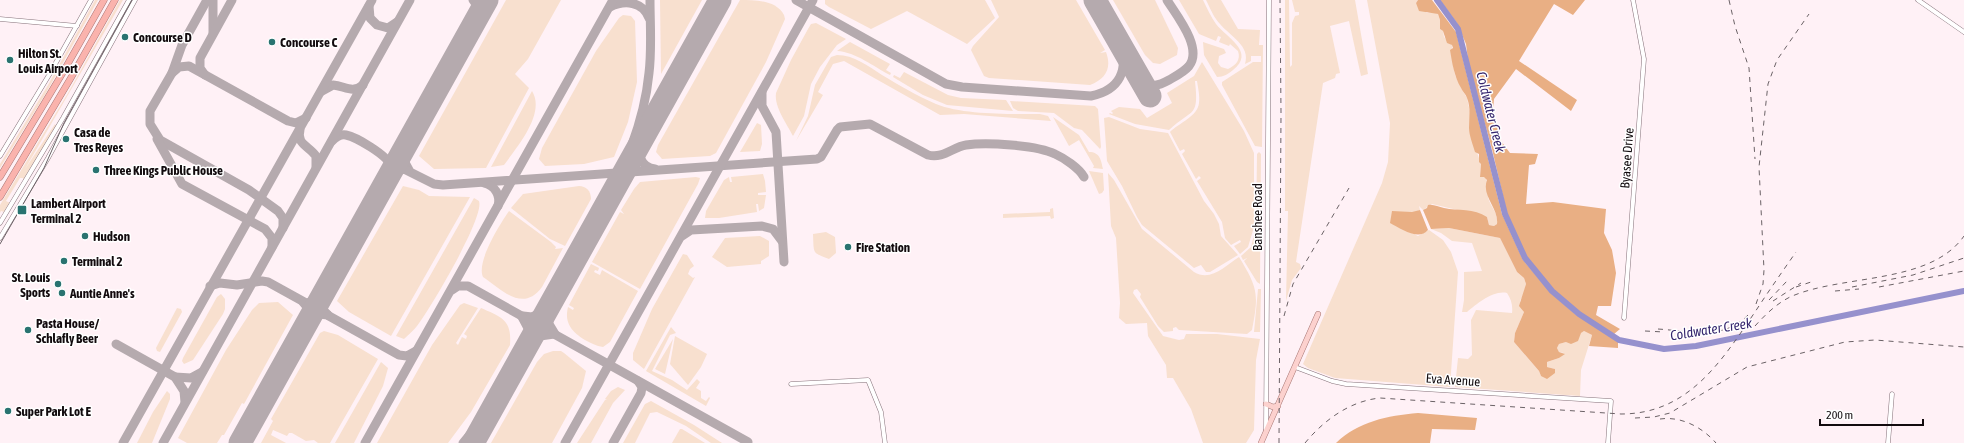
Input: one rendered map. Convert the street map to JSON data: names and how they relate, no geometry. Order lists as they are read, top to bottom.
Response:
{
  "streets": {
    "street": ["Byasee Drive", "Banshee Road", "Eva Avenue"]
  },
  "water": ["Coldwater Creek"],
  "places": {
    "other": [
      "Concourse D",
      "Concourse C",
      "Hilton St. Louis Airport",
      "Casa de Tres Reyes",
      "Three Kings Public House",
      "Hudson",
      "Fire Station",
      "Terminal 2",
      "St. Louis Sports",
      "Auntie Anne's",
      "Pasta House/ Schlafly Beer",
      "Super Park Lot E"
    ],
    "transit": ["Lambert Airport Terminal 2"]
  },
  "scale_bar": "200 m"
}
